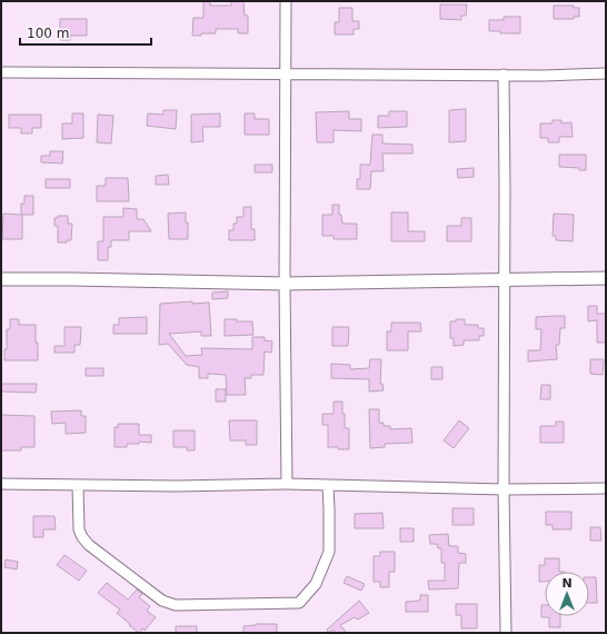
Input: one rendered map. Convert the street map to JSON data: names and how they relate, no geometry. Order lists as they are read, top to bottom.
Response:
{
  "scale_bar": "100 m",
  "north": "top"
}
